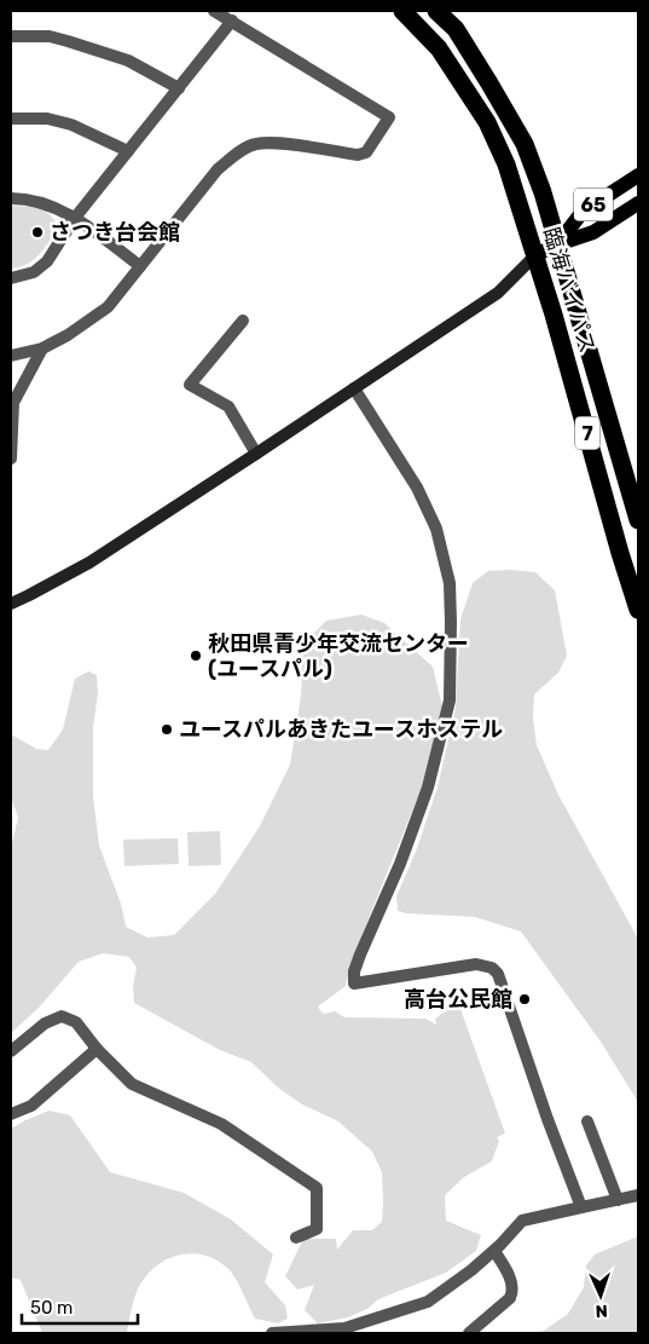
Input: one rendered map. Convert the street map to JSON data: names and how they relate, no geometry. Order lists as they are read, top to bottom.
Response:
{
  "streets": {
    "highway": ["臨海バイパス", "7"],
    "main road": ["65"]
  },
  "crossings": [
    ["65", "臨海バイパス"]
  ],
  "places": [
    "さつき台会館",
    "秋田県青少年交流センター (ユースパル)",
    "ユースパルあきたユースホステル",
    "高台公民館"
  ],
  "scale_bar": "50 m",
  "north": "bottom"
}
